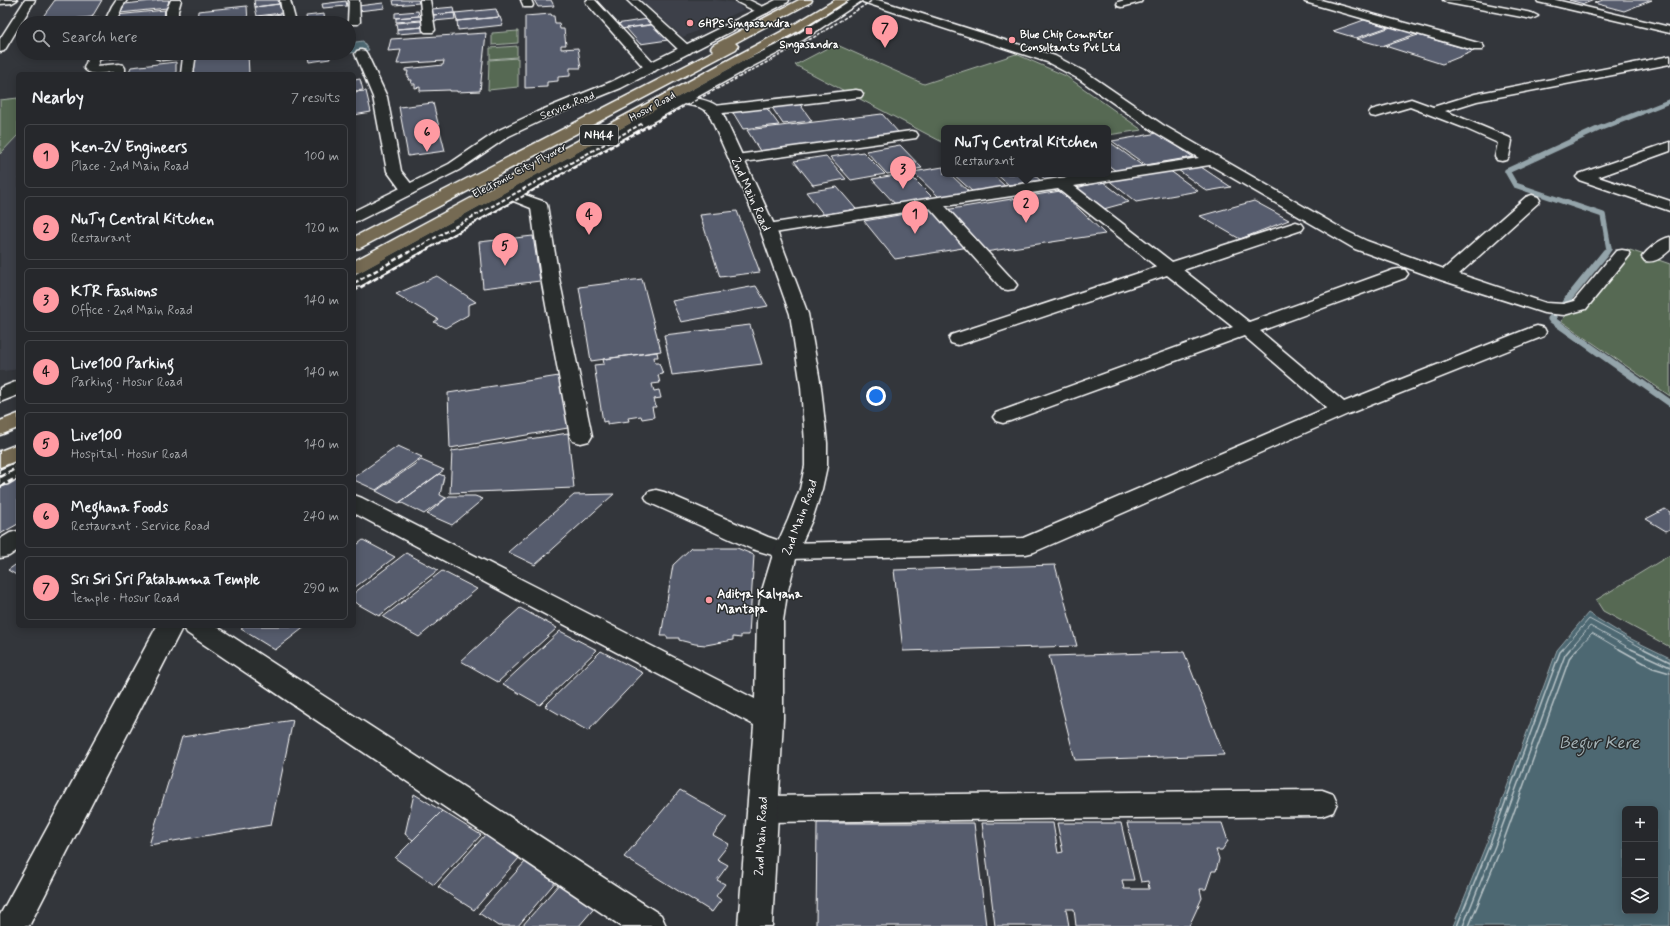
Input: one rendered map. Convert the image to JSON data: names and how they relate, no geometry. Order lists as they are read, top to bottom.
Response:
{
  "streets": {
    "highway": ["Hosur Road", "NH44", "Electronic City Flyover"],
    "street": ["Service Road", "2nd Main Road"]
  },
  "water": ["Begur Kere"],
  "places": {
    "other": ["GHPS Singasandra", "Blue Chip Computer Consultants Pvt Ltd", "Aditya Kalyana Mantapa"],
    "transit": ["Singasandra"]
  },
  "page": {
    "pins": [
      "7",
      "6",
      "3",
      "2",
      "1",
      "4",
      "5"
    ],
    "search": "Search here",
    "heading": ["Nearby", "7 results"],
    "list": [
      {
        "mark": "1",
        "name": "Ken-2V Engineers",
        "note": "Place · 2nd Main Road",
        "value": "100 m"
      },
      {
        "mark": "2",
        "name": "NuTy Central Kitchen",
        "note": "Restaurant",
        "value": "120 m"
      },
      {
        "mark": "3",
        "name": "KTR Fashions",
        "note": "Office · 2nd Main Road",
        "value": "140 m"
      },
      {
        "mark": "4",
        "name": "Live100 Parking",
        "note": "Parking · Hosur Road",
        "value": "140 m"
      },
      {
        "mark": "5",
        "name": "Live100",
        "note": "Hospital · Hosur Road",
        "value": "140 m"
      },
      {
        "mark": "6",
        "name": "Meghana Foods",
        "note": "Restaurant · Service Road",
        "value": "240 m"
      },
      {
        "mark": "7",
        "name": "Sri Sri Sri Patalamma Temple",
        "note": "Temple · Hosur Road",
        "value": "290 m"
      }
    ],
    "popup": ["NuTy Central Kitchen", "Restaurant"],
    "map_buttons": ["+", "−"]
  }
}
